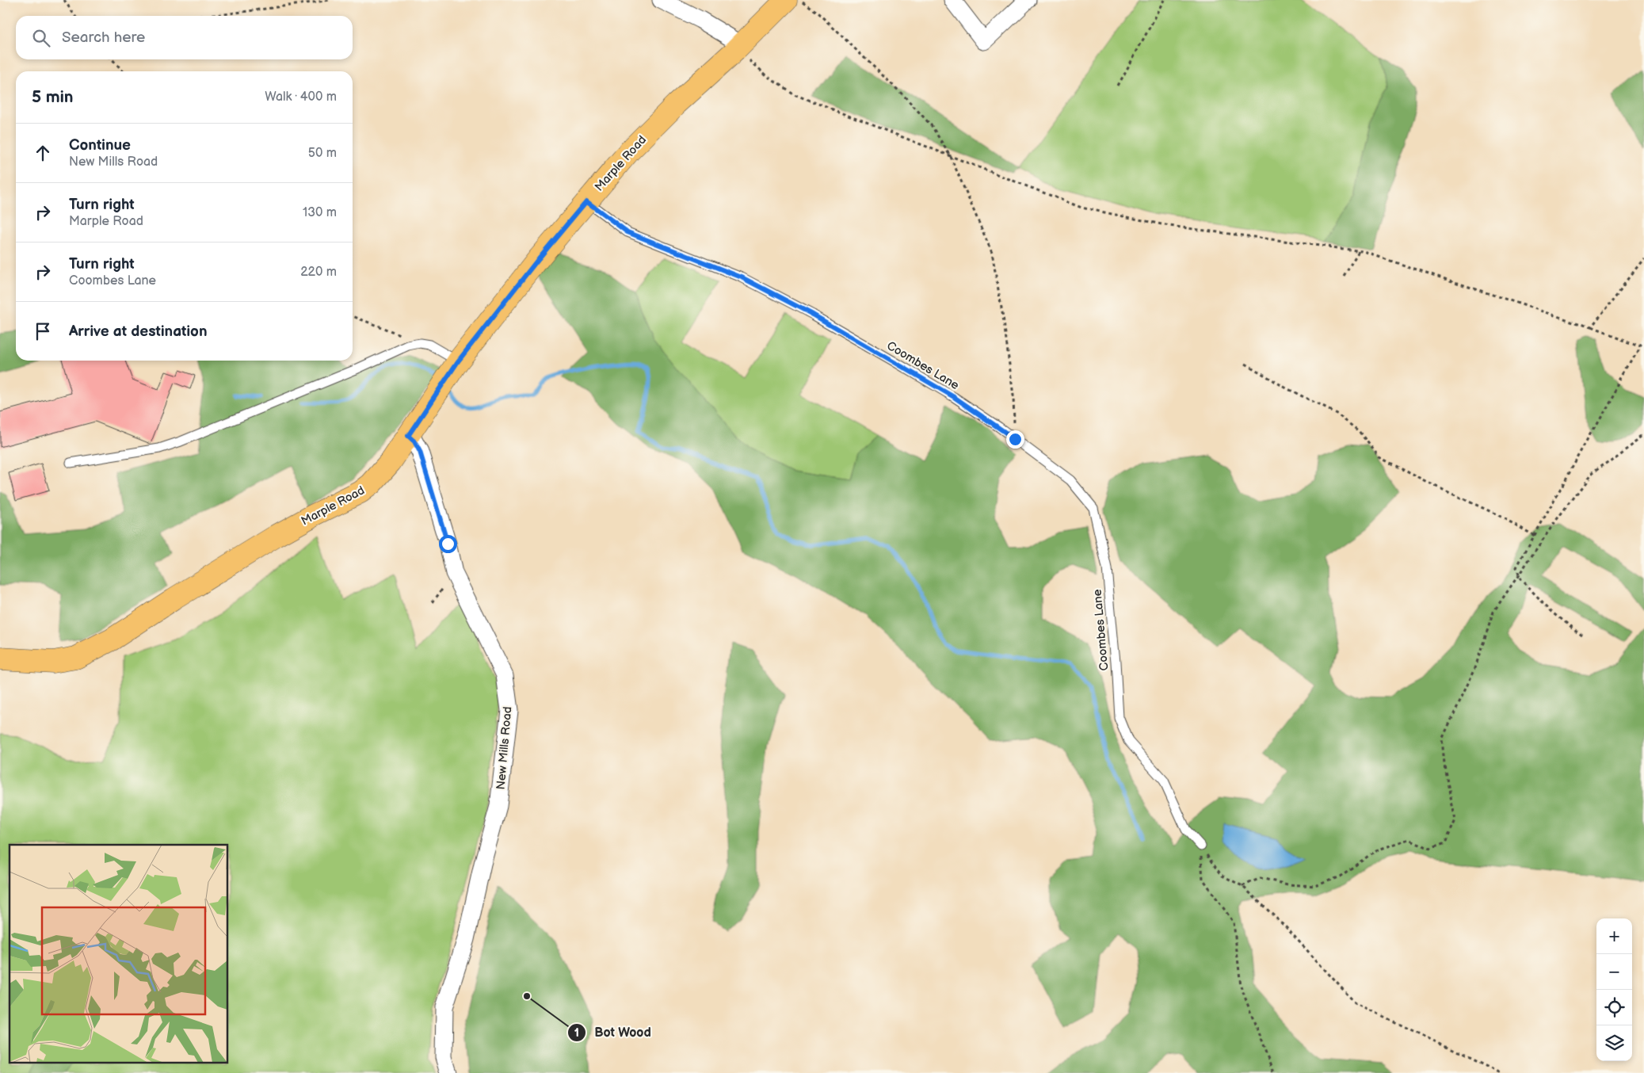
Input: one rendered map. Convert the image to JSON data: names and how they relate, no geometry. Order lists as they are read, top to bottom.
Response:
{
  "streets": {
    "main road": ["Marple Road"],
    "street": ["New Mills Road"],
    "lane": ["Coombes Lane"]
  },
  "crossings": [
    ["Marple Road", "Coombes Lane"],
    ["Marple Road", "New Mills Road"]
  ],
  "places": ["Bot Wood"],
  "page": {
    "search": "Search here",
    "heading": ["5 min", "Walk · 400 m"],
    "list": [
      ["Continue", "New Mills Road", "50 m"],
      ["Turn right", "Marple Road", "130 m"],
      ["Turn right", "Coombes Lane", "220 m"],
      "Arrive at destination"
    ],
    "map_buttons": ["+", "−"]
  }
}
